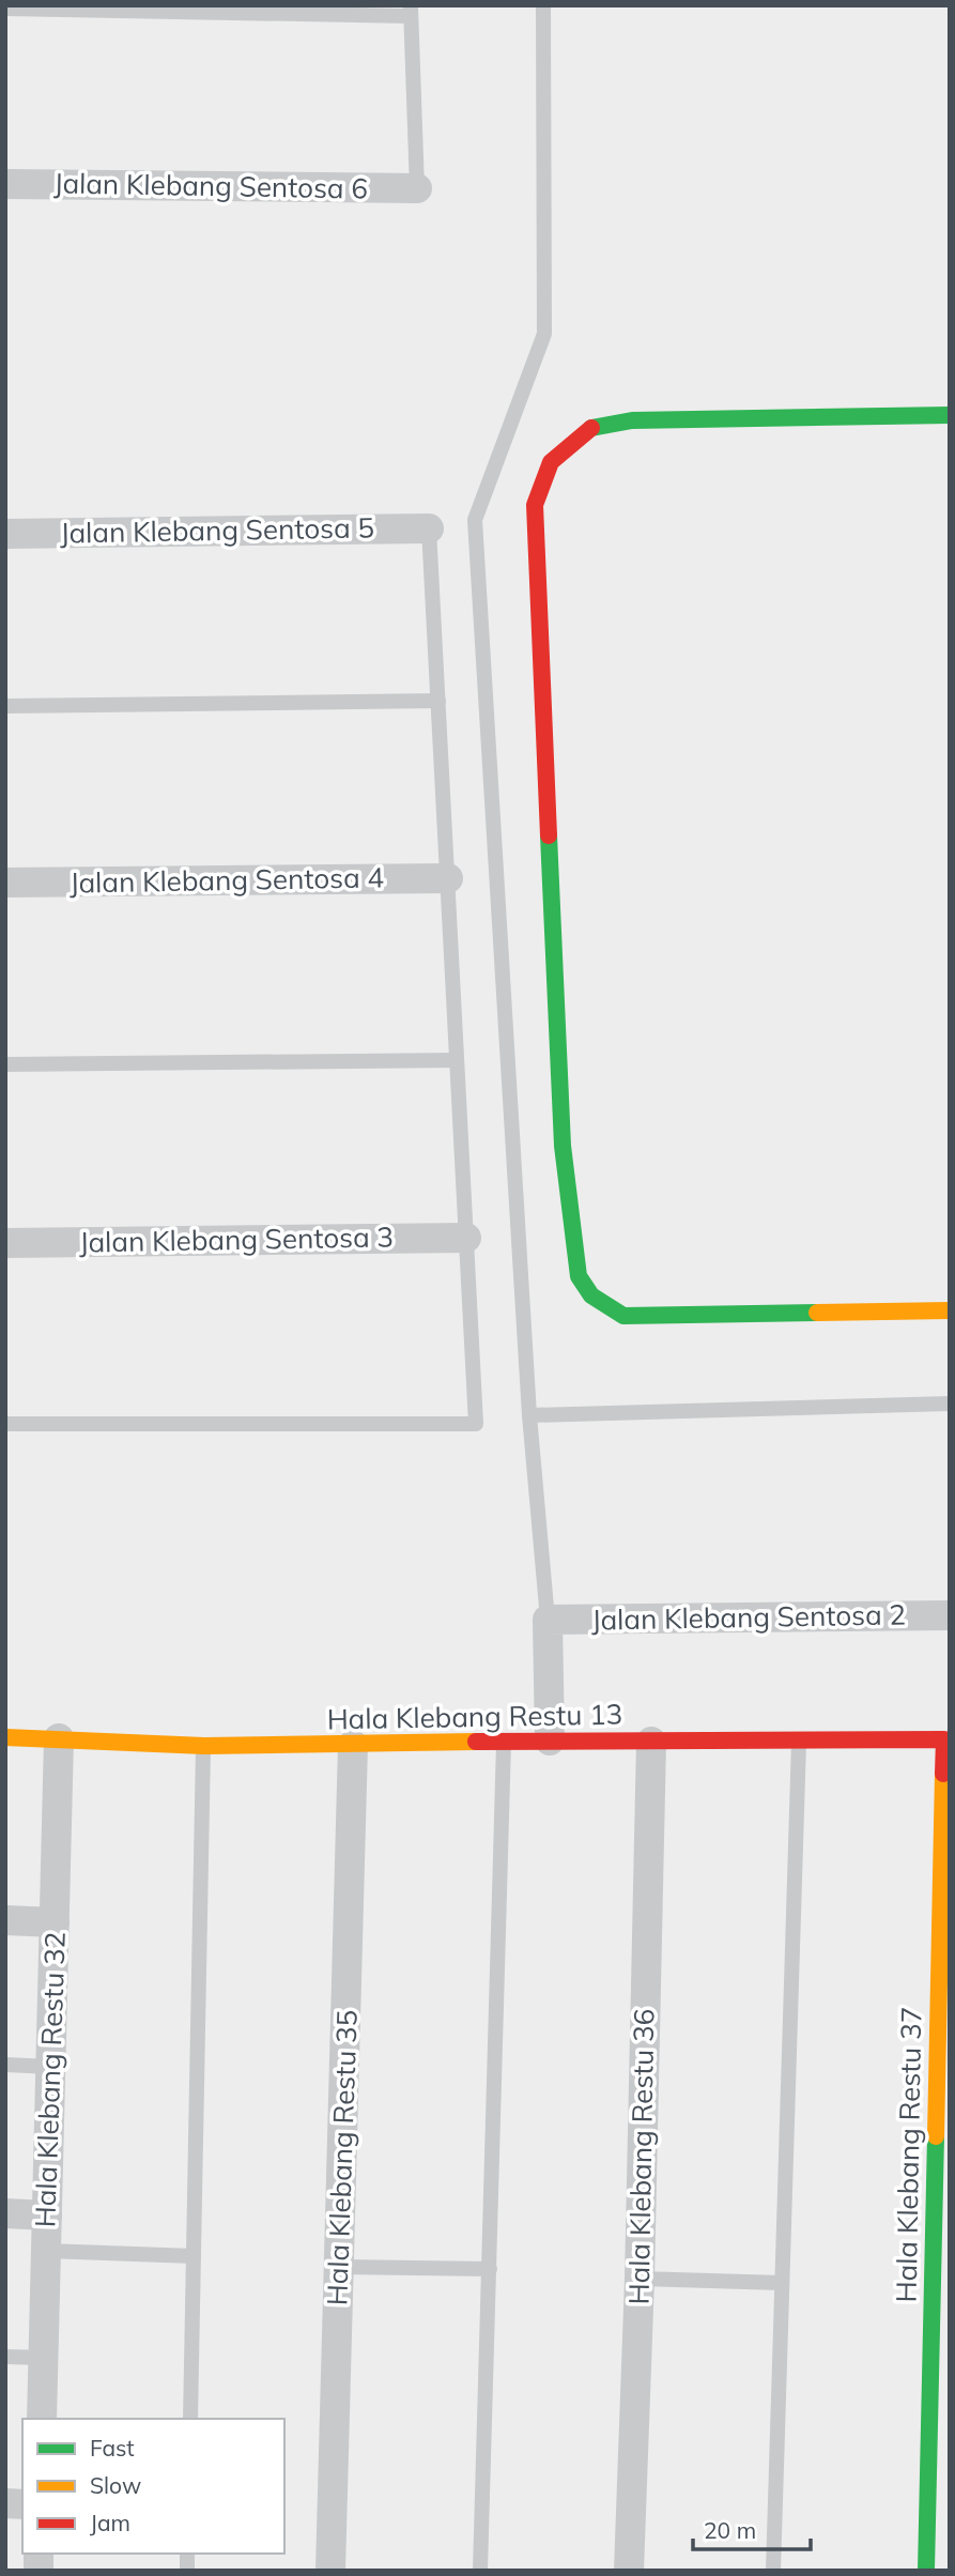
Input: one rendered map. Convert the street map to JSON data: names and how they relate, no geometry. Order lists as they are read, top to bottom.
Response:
{
  "streets": {
    "street": [
      "Jalan Klebang Sentosa 6",
      "Jalan Klebang Sentosa 5",
      "Jalan Klebang Sentosa 4",
      "Jalan Klebang Sentosa 3",
      "Jalan Klebang Sentosa 2",
      "Hala Klebang Restu 13",
      "Hala Klebang Restu 32",
      "Hala Klebang Restu 37",
      "Hala Klebang Restu 36",
      "Hala Klebang Restu 35"
    ]
  },
  "crossings": [
    ["Hala Klebang Restu 13", "Hala Klebang Restu 32"],
    ["Hala Klebang Restu 13", "Hala Klebang Restu 37"],
    ["Hala Klebang Restu 13", "Hala Klebang Restu 36"],
    ["Hala Klebang Restu 13", "Hala Klebang Restu 35"]
  ],
  "legend": ["Fast", "Slow", "Jam"],
  "scale_bar": "20 m"
}
